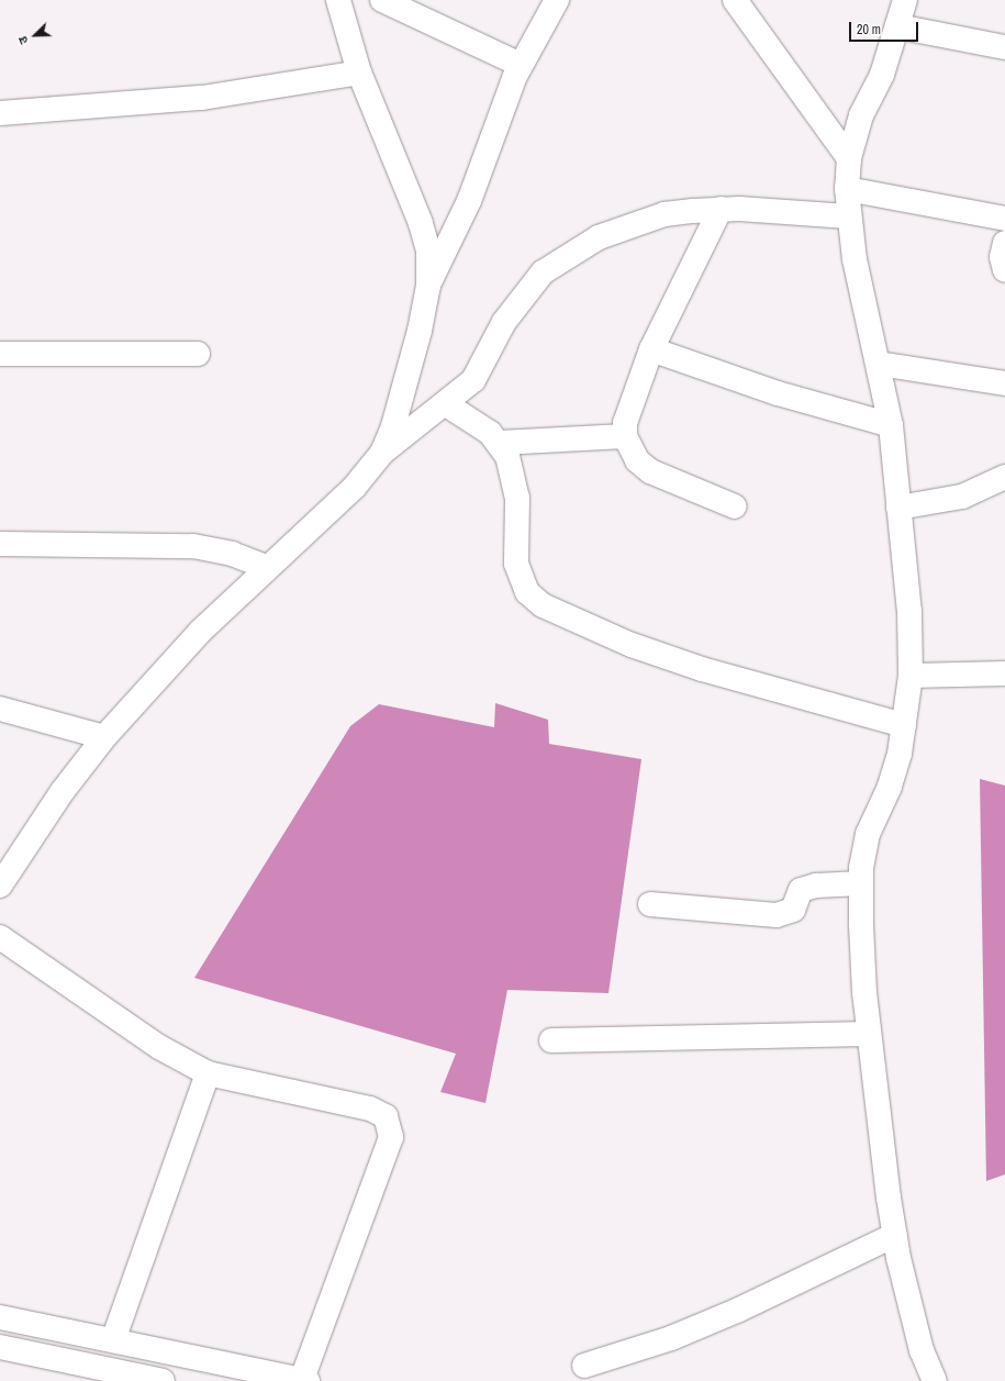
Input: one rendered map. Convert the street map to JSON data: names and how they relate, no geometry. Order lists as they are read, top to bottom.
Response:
{
  "scale_bar": "20 m",
  "north": "bottom left"
}
